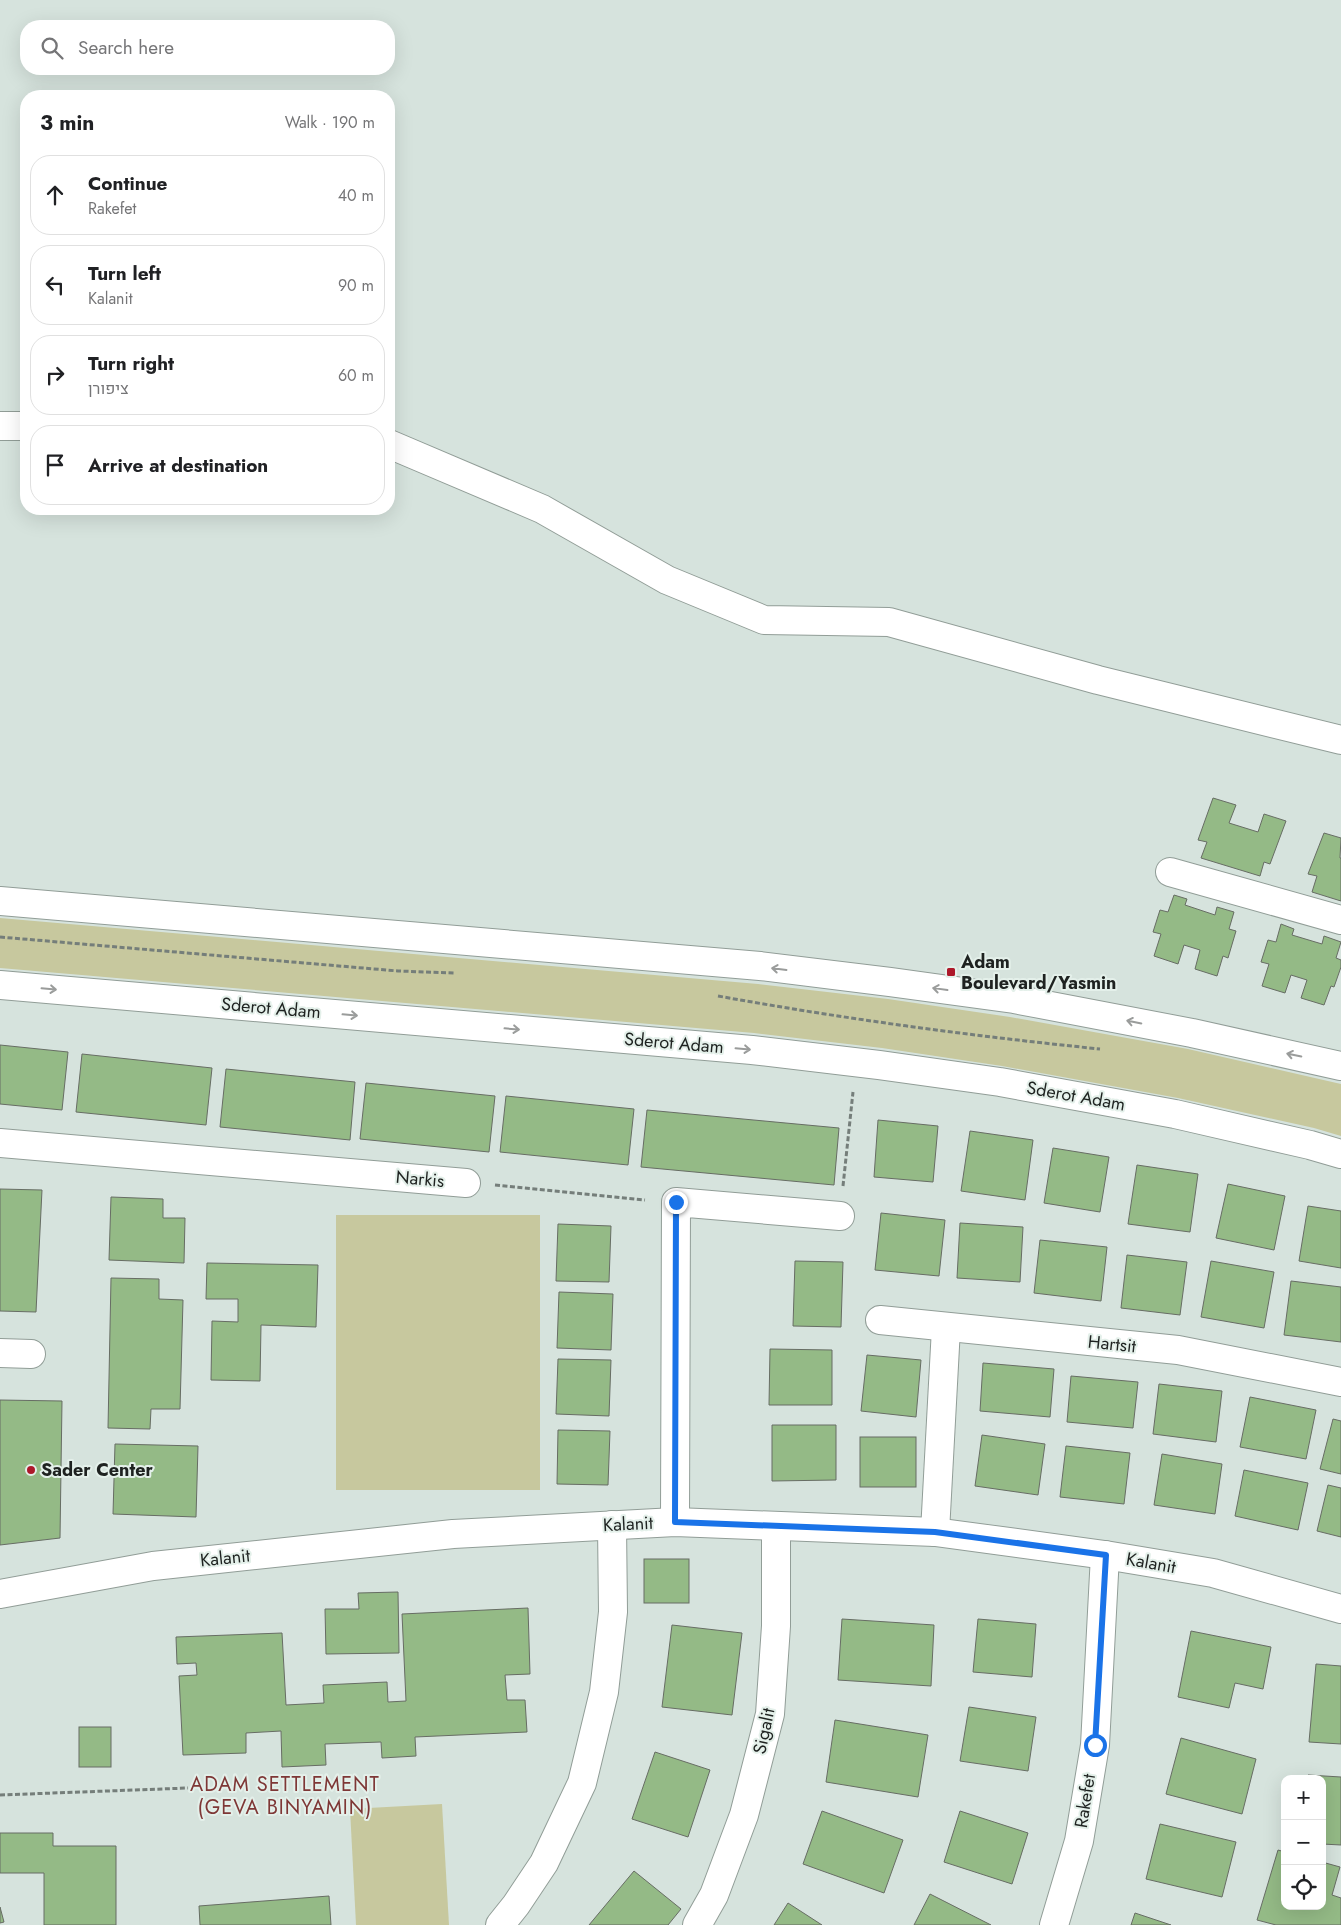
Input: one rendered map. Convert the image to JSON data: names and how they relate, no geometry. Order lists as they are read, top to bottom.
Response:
{
  "streets": {
    "street": [
      "Sderot Adam",
      "Narkis",
      "Hartsit",
      "Kalanit",
      "Sigalit",
      "Rakefet"
    ]
  },
  "crossings": [
    ["Kalanit", "Sigalit"],
    ["Kalanit", "Rakefet"]
  ],
  "districts": ["ADAM SETTLEMENT (GEVA BINYAMIN)"],
  "places": {
    "transit": ["Adam Boulevard/Yasmin"],
    "other": ["Sader Center"]
  },
  "page": {
    "search": "Search here",
    "heading": ["3 min", "Walk · 190 m"],
    "list": [
      ["Continue", "Rakefet", "40 m"],
      ["Turn left", "Kalanit", "90 m"],
      ["Turn right", "ציפורן", "60 m"],
      "Arrive at destination"
    ],
    "map_buttons": ["+", "−"]
  }
}
